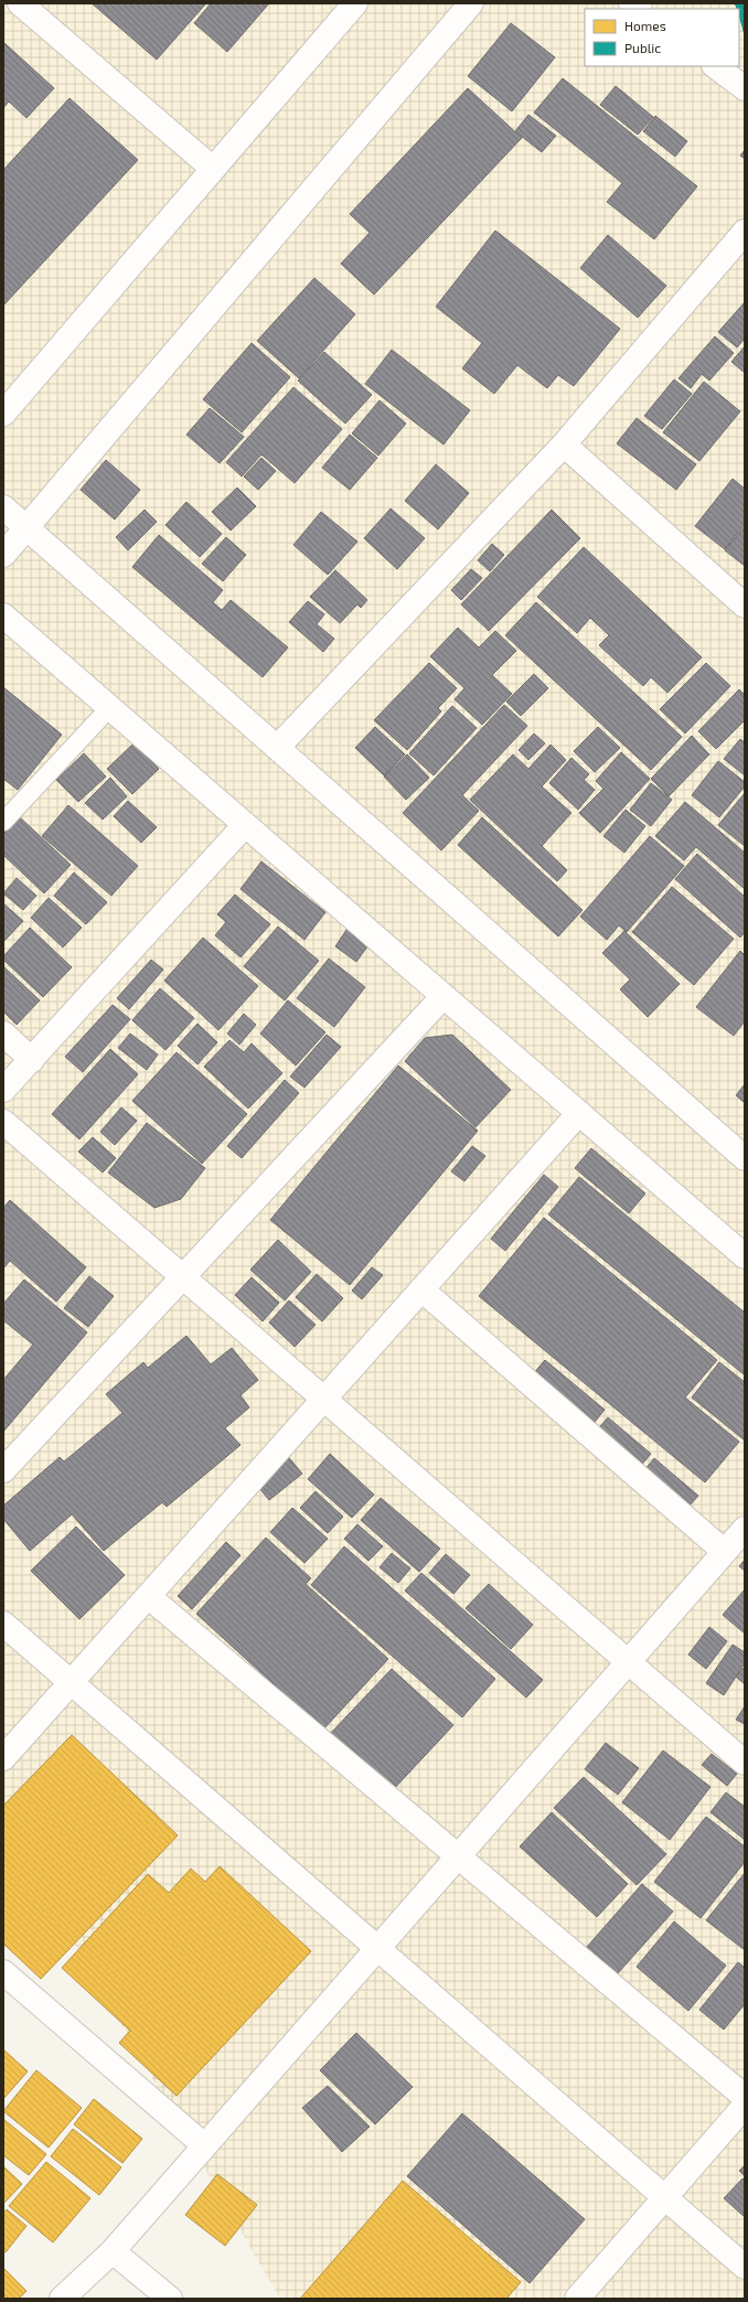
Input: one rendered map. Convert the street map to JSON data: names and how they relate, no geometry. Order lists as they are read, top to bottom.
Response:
{
  "legend": ["Homes", "Public"]
}
